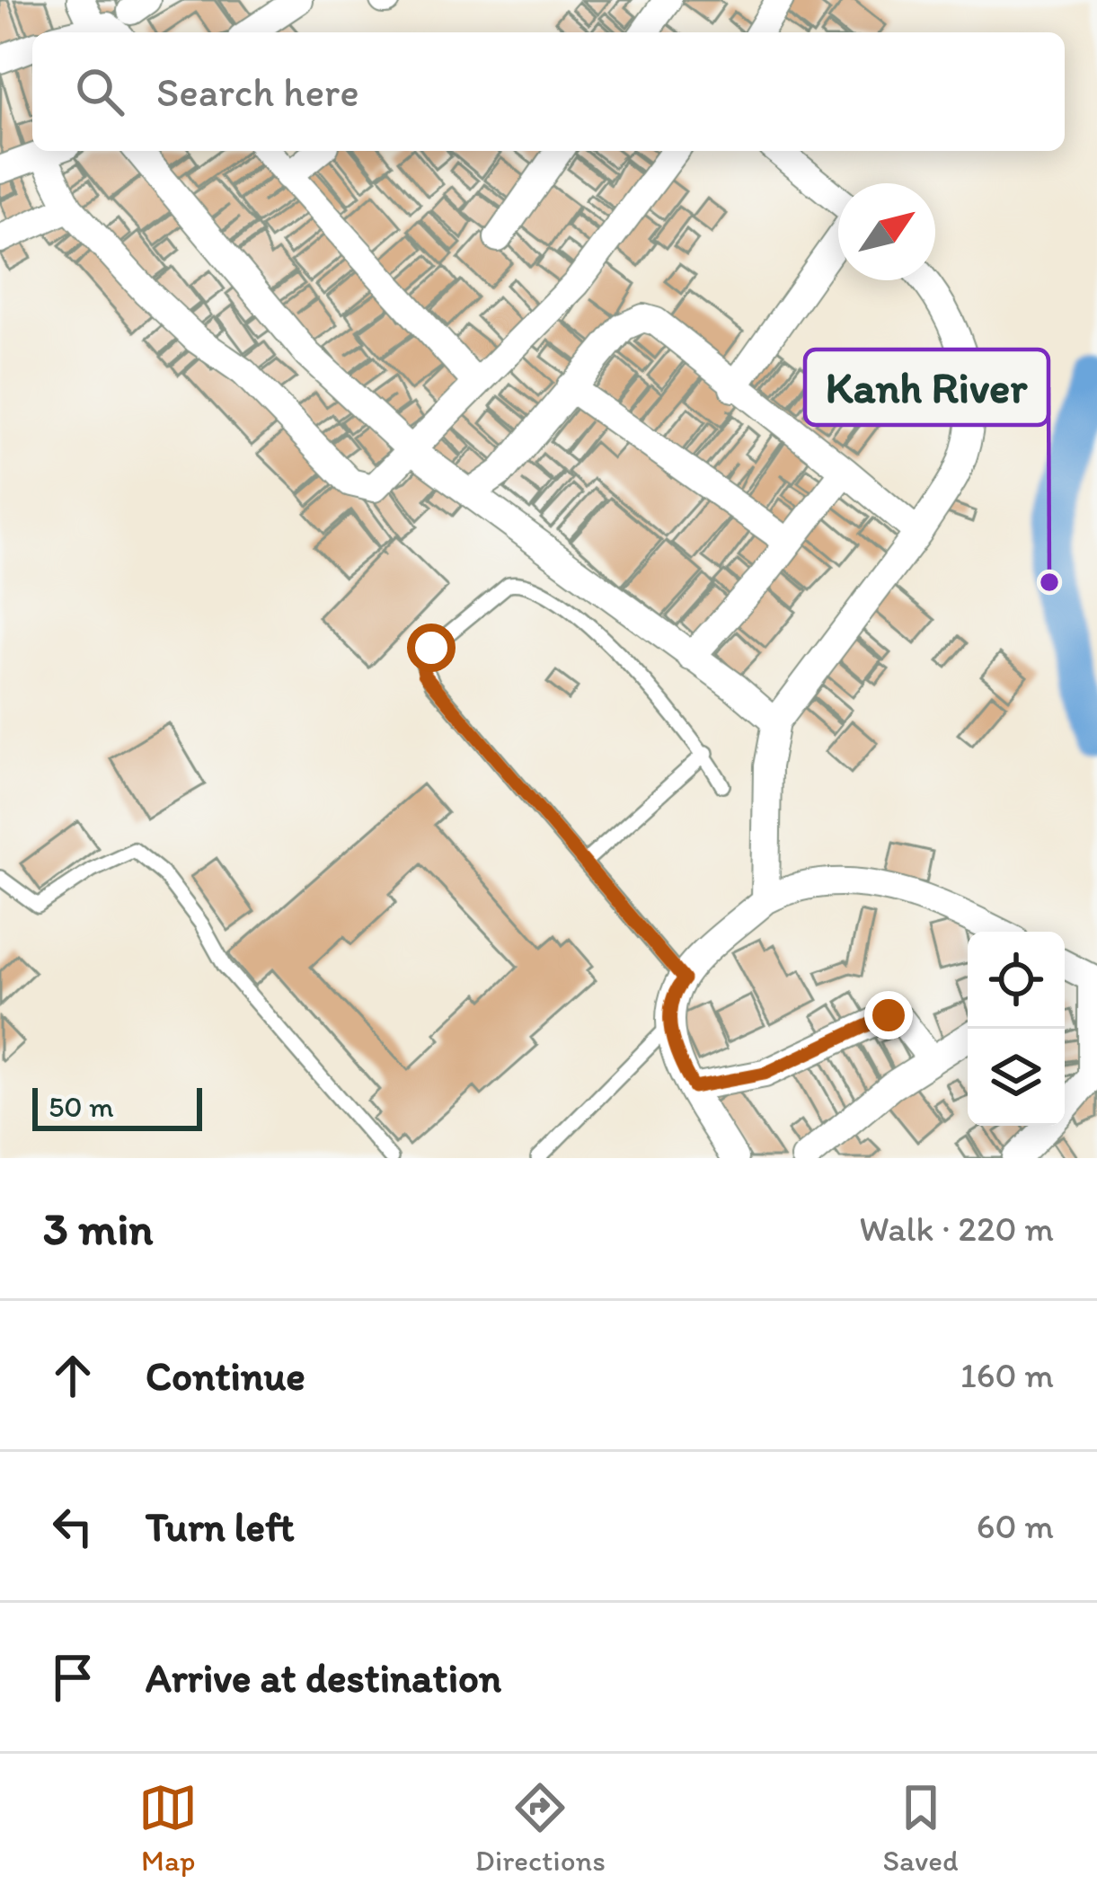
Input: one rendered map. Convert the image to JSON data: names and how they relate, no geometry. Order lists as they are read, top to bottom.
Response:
{
  "places": ["Kanh River"],
  "scale_bar": "50 m",
  "north": "top right",
  "page": {
    "search": "Search here",
    "scale": "50 m",
    "heading": ["3 min", "Walk · 220 m"],
    "list": [
      ["Continue", "160 m"],
      ["Turn left", "60 m"],
      "Arrive at destination"
    ],
    "nav": ["Map", "Directions", "Saved"]
  }
}
